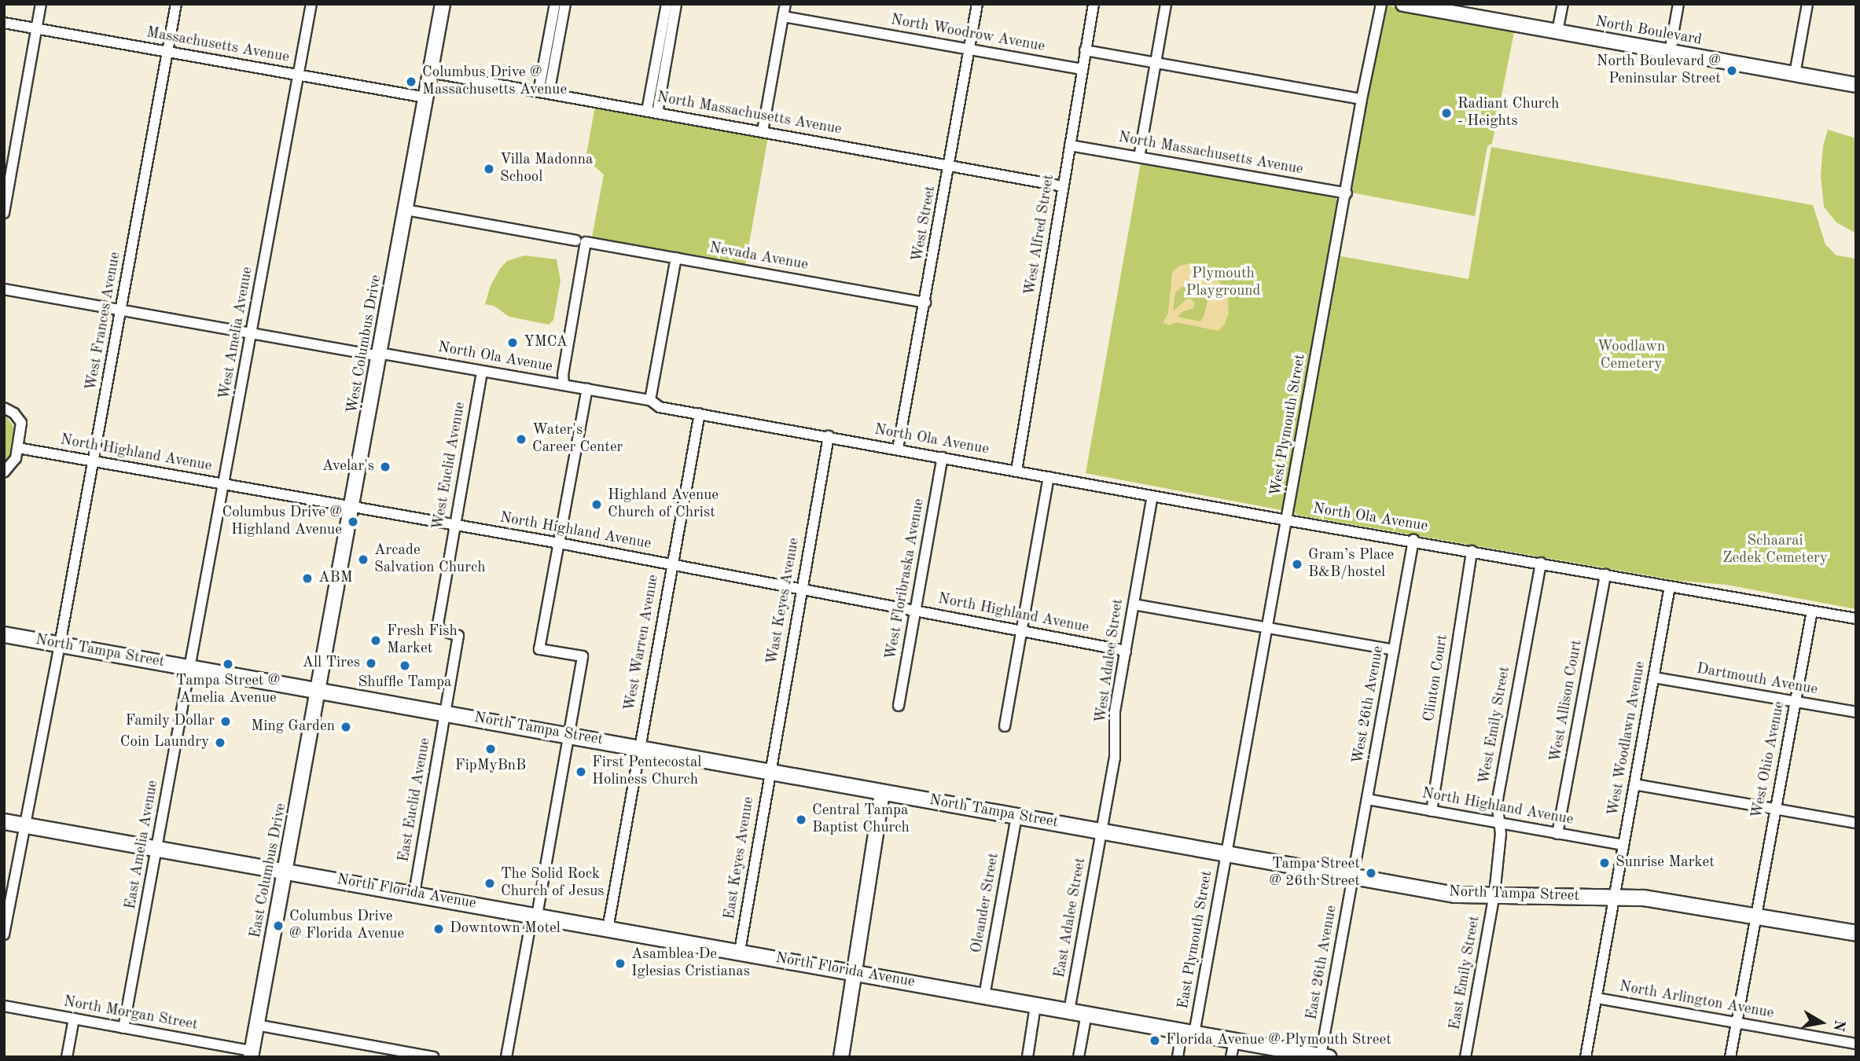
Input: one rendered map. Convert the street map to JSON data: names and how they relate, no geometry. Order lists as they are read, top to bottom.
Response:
{
  "streets": {
    "main road": [
      "North Boulevard",
      "West Columbus Drive",
      "North Tampa Street",
      "East Columbus Drive",
      "North Florida Avenue"
    ],
    "street": [
      "North Woodrow Avenue",
      "Massachusetts Avenue",
      "North Massachusetts Avenue",
      "West Street",
      "West Alfred Street",
      "Nevada Avenue",
      "West Frances Avenue",
      "West Amelia Avenue",
      "North Ola Avenue",
      "West Plymouth Street",
      "North Highland Avenue",
      "West Euclid Avenue",
      "West Floribraska Avenue",
      "Wast Keyes Avenue",
      "West Warren Avenue",
      "West Adalee Street",
      "Clinton Court",
      "Dartmouth Avenue",
      "West Allison Court",
      "West 26th Avenue",
      "West Emily Street",
      "West Woodlawn Avenue",
      "West Ohio Avenue",
      "East Euclid Avenue",
      "East Amelia Avenue",
      "East Keyes Avenue",
      "Oleander Street",
      "East Adalee Street",
      "East Plymouth Street",
      "East 26th Avenue",
      "East Emily Street",
      "North Arlington Avenue",
      "North Morgan Street"
    ]
  },
  "crossings": [
    ["North Woodrow Avenue", "West Street"],
    ["North Woodrow Avenue", "West Alfred Street"],
    ["Massachusetts Avenue", "West Frances Avenue"],
    ["Massachusetts Avenue", "West Amelia Avenue"],
    ["Massachusetts Avenue", "West Columbus Drive"],
    ["North Massachusetts Avenue", "West Street"],
    ["North Massachusetts Avenue", "West Alfred Street"],
    ["North Massachusetts Avenue", "West Columbus Drive"],
    ["North Massachusetts Avenue", "West Plymouth Street"],
    ["West Street", "Nevada Avenue"],
    ["West Street", "North Ola Avenue"],
    ["West Alfred Street", "North Ola Avenue"],
    ["Nevada Avenue", "West Columbus Drive"],
    ["West Frances Avenue", "North Ola Avenue"],
    ["West Frances Avenue", "North Highland Avenue"],
    ["West Frances Avenue", "North Tampa Street"],
    ["West Frances Avenue", "North Florida Avenue"],
    ["West Amelia Avenue", "North Ola Avenue"],
    ["West Amelia Avenue", "North Highland Avenue"],
    ["West Amelia Avenue", "North Tampa Street"],
    ["West Amelia Avenue", "East Amelia Avenue"],
    ["West Columbus Drive", "North Ola Avenue"],
    ["West Columbus Drive", "North Highland Avenue"],
    ["West Columbus Drive", "North Tampa Street"],
    ["West Columbus Drive", "East Columbus Drive"],
    ["North Ola Avenue", "West Plymouth Street"],
    ["North Ola Avenue", "West Euclid Avenue"],
    ["North Ola Avenue", "West Floribraska Avenue"],
    ["North Ola Avenue", "Wast Keyes Avenue"],
    ["North Ola Avenue", "West Warren Avenue"],
    ["North Ola Avenue", "West Adalee Street"],
    ["North Ola Avenue", "Clinton Court"],
    ["North Ola Avenue", "West Allison Court"],
    ["North Ola Avenue", "West 26th Avenue"],
    ["North Ola Avenue", "West Emily Street"],
    ["North Ola Avenue", "West Woodlawn Avenue"],
    ["North Ola Avenue", "West Ohio Avenue"],
    ["West Plymouth Street", "North Tampa Street"],
    ["West Plymouth Street", "East Plymouth Street"],
    ["North Highland Avenue", "West Euclid Avenue"],
    ["North Highland Avenue", "West Floribraska Avenue"],
    ["North Highland Avenue", "Wast Keyes Avenue"],
    ["North Highland Avenue", "West Warren Avenue"],
    ["North Highland Avenue", "West Adalee Street"],
    ["North Highland Avenue", "Clinton Court"],
    ["North Highland Avenue", "West Allison Court"],
    ["North Highland Avenue", "West 26th Avenue"],
    ["North Highland Avenue", "West Emily Street"],
    ["North Highland Avenue", "West Woodlawn Avenue"],
    ["West Euclid Avenue", "North Tampa Street"],
    ["West Euclid Avenue", "East Euclid Avenue"],
    ["Wast Keyes Avenue", "North Tampa Street"],
    ["Wast Keyes Avenue", "East Keyes Avenue"],
    ["West Warren Avenue", "North Tampa Street"],
    ["West Warren Avenue", "North Florida Avenue"],
    ["North Tampa Street", "West Adalee Street"],
    ["North Tampa Street", "West 26th Avenue"],
    ["North Tampa Street", "West Emily Street"],
    ["North Tampa Street", "West Woodlawn Avenue"],
    ["North Tampa Street", "West Ohio Avenue"],
    ["North Tampa Street", "East Euclid Avenue"],
    ["North Tampa Street", "East Amelia Avenue"],
    ["North Tampa Street", "East Keyes Avenue"],
    ["North Tampa Street", "East Columbus Drive"],
    ["North Tampa Street", "Oleander Street"],
    ["North Tampa Street", "East Adalee Street"],
    ["North Tampa Street", "East Plymouth Street"],
    ["North Tampa Street", "East 26th Avenue"],
    ["North Tampa Street", "East Emily Street"],
    ["West Adalee Street", "East Adalee Street"],
    ["Dartmouth Avenue", "West Woodlawn Avenue"],
    ["Dartmouth Avenue", "West Ohio Avenue"],
    ["West 26th Avenue", "East 26th Avenue"],
    ["West Emily Street", "East Emily Street"],
    ["West Woodlawn Avenue", "North Arlington Avenue"],
    ["West Ohio Avenue", "North Arlington Avenue"],
    ["East Euclid Avenue", "North Florida Avenue"],
    ["East Amelia Avenue", "North Florida Avenue"],
    ["East Amelia Avenue", "North Morgan Street"],
    ["East Keyes Avenue", "North Florida Avenue"],
    ["East Columbus Drive", "North Florida Avenue"],
    ["East Columbus Drive", "North Morgan Street"],
    ["North Florida Avenue", "Oleander Street"],
    ["North Florida Avenue", "East Adalee Street"],
    ["North Florida Avenue", "East Plymouth Street"],
    ["North Florida Avenue", "East 26th Avenue"]
  ],
  "parks": ["Plymouth Playground", "Woodlawn Cemetery", "Schaarai Zedek Cemetery"],
  "places": [
    "North Boulevard @ Peninsular Street",
    "Columbus Drive @ Massachusetts Avenue",
    "Radiant Church - Heights",
    "Villa Madonna School",
    "YMCA",
    "Water's Career Center",
    "Avelar's",
    "Highland Avenue Church of Christ",
    "Columbus Drive @ Highland Avenue",
    "Arcade Salvation Church",
    "Gram’s Place B&B/hostel",
    "ABM",
    "Fresh Fish Market",
    "All Tires",
    "Tampa Street @ Amelia Avenue",
    "Shuffle Tampa",
    "Family Dollar",
    "Ming Garden",
    "Coin Laundry",
    "FipMyBnB",
    "First Pentecostal Holiness Church",
    "Central Tampa Baptist Church",
    "Sunrise Market",
    "Tampa Street @ 26th Street",
    "The Solid Rock Church of Jesus",
    "Columbus Drive @ Florida Avenue",
    "Downtown Motel",
    "Asamblea De Iglesias Cristianas",
    "Florida Avenue @ Plymouth Street"
  ],
  "north": "right"
}
